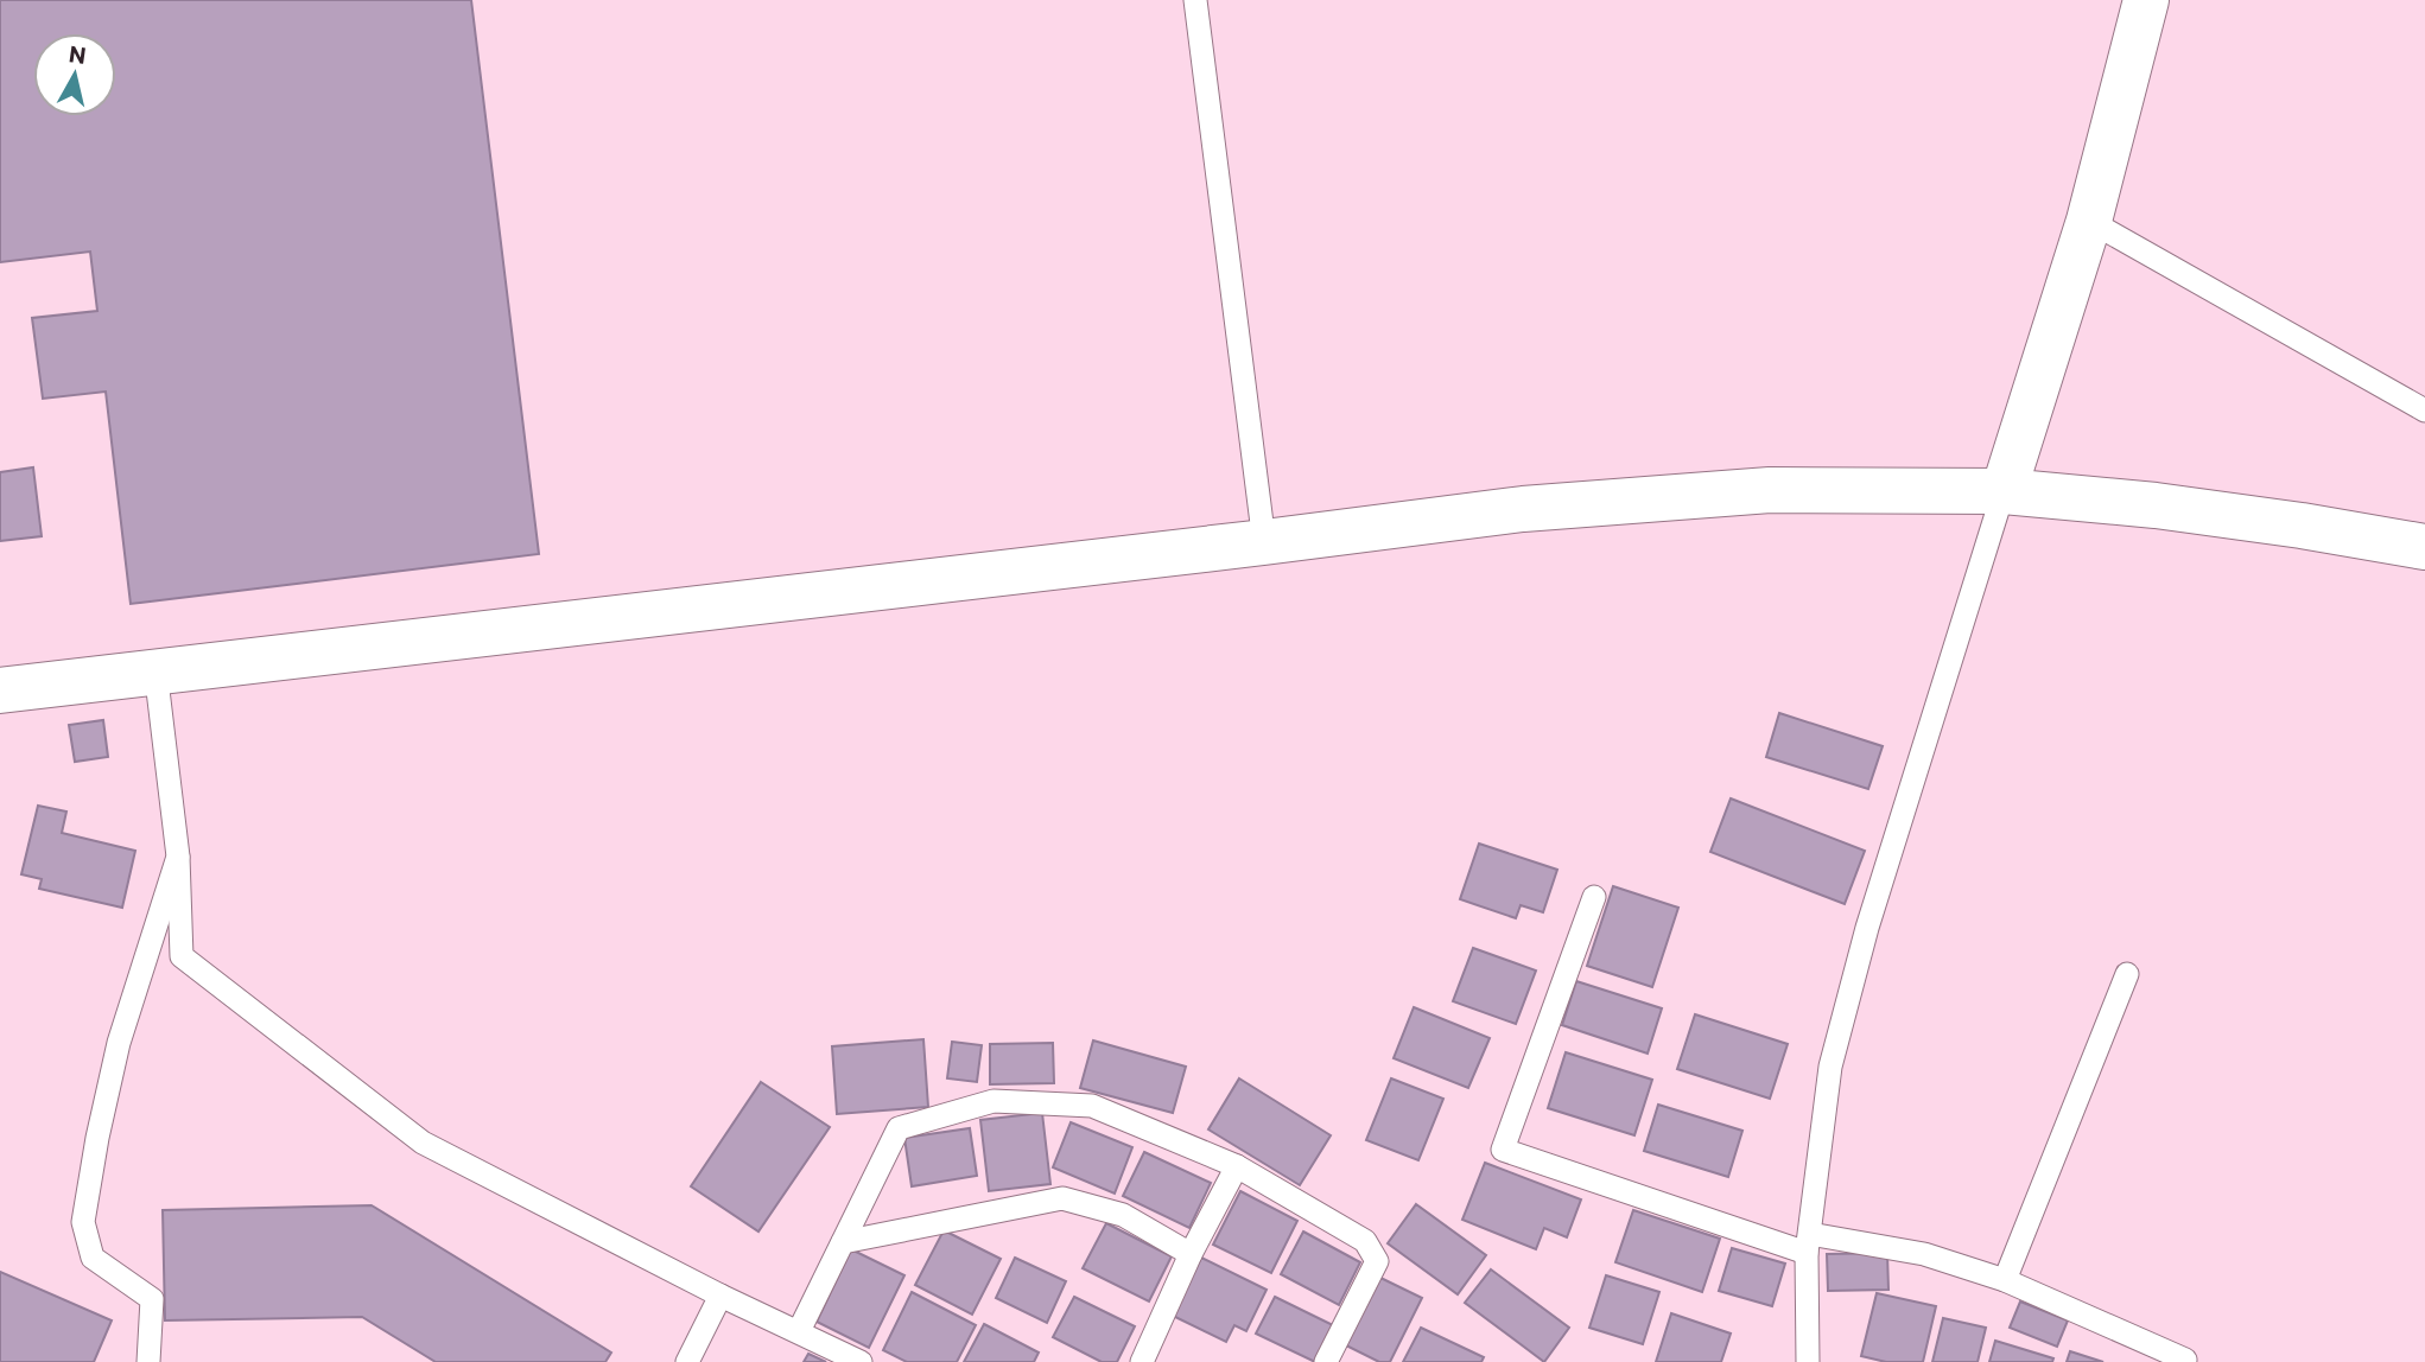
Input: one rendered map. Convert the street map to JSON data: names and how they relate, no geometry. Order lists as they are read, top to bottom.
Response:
{
  "north": "top"
}
